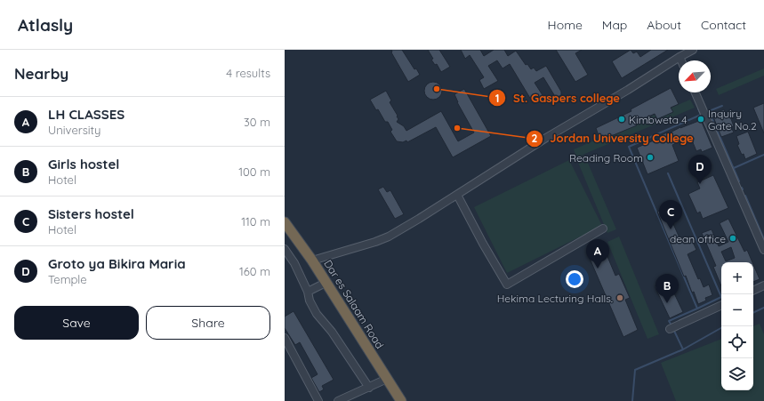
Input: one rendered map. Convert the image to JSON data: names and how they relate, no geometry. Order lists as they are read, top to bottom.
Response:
{
  "streets": {
    "highway": ["Dar es Salaam Road"]
  },
  "places": [
    "St. Gaspers college",
    "Kimbweta 4",
    "Inquiry Gate No.2",
    "Jordan University College",
    "Reading Room",
    "dean office",
    "Hekima Lecturing Halls."
  ],
  "north": "bottom left",
  "page": {
    "header": "Atlasly",
    "nav": [
      "Home",
      "Map",
      "About",
      "Contact"
    ],
    "heading": ["Nearby", "4 results"],
    "list": [
      {
        "mark": "A",
        "name": "LH CLASSES",
        "note": "University",
        "value": "30 m"
      },
      {
        "mark": "B",
        "name": "Girls hostel",
        "note": "Hotel",
        "value": "100 m"
      },
      {
        "mark": "C",
        "name": "Sisters hostel",
        "note": "Hotel",
        "value": "110 m"
      },
      {
        "mark": "D",
        "name": "Groto ya Bikira Maria",
        "note": "Temple",
        "value": "160 m"
      }
    ],
    "pins": [
      "D",
      "C",
      "A",
      "B"
    ],
    "map_buttons": ["+", "−"],
    "buttons": ["Save", "Share"]
  }
}
